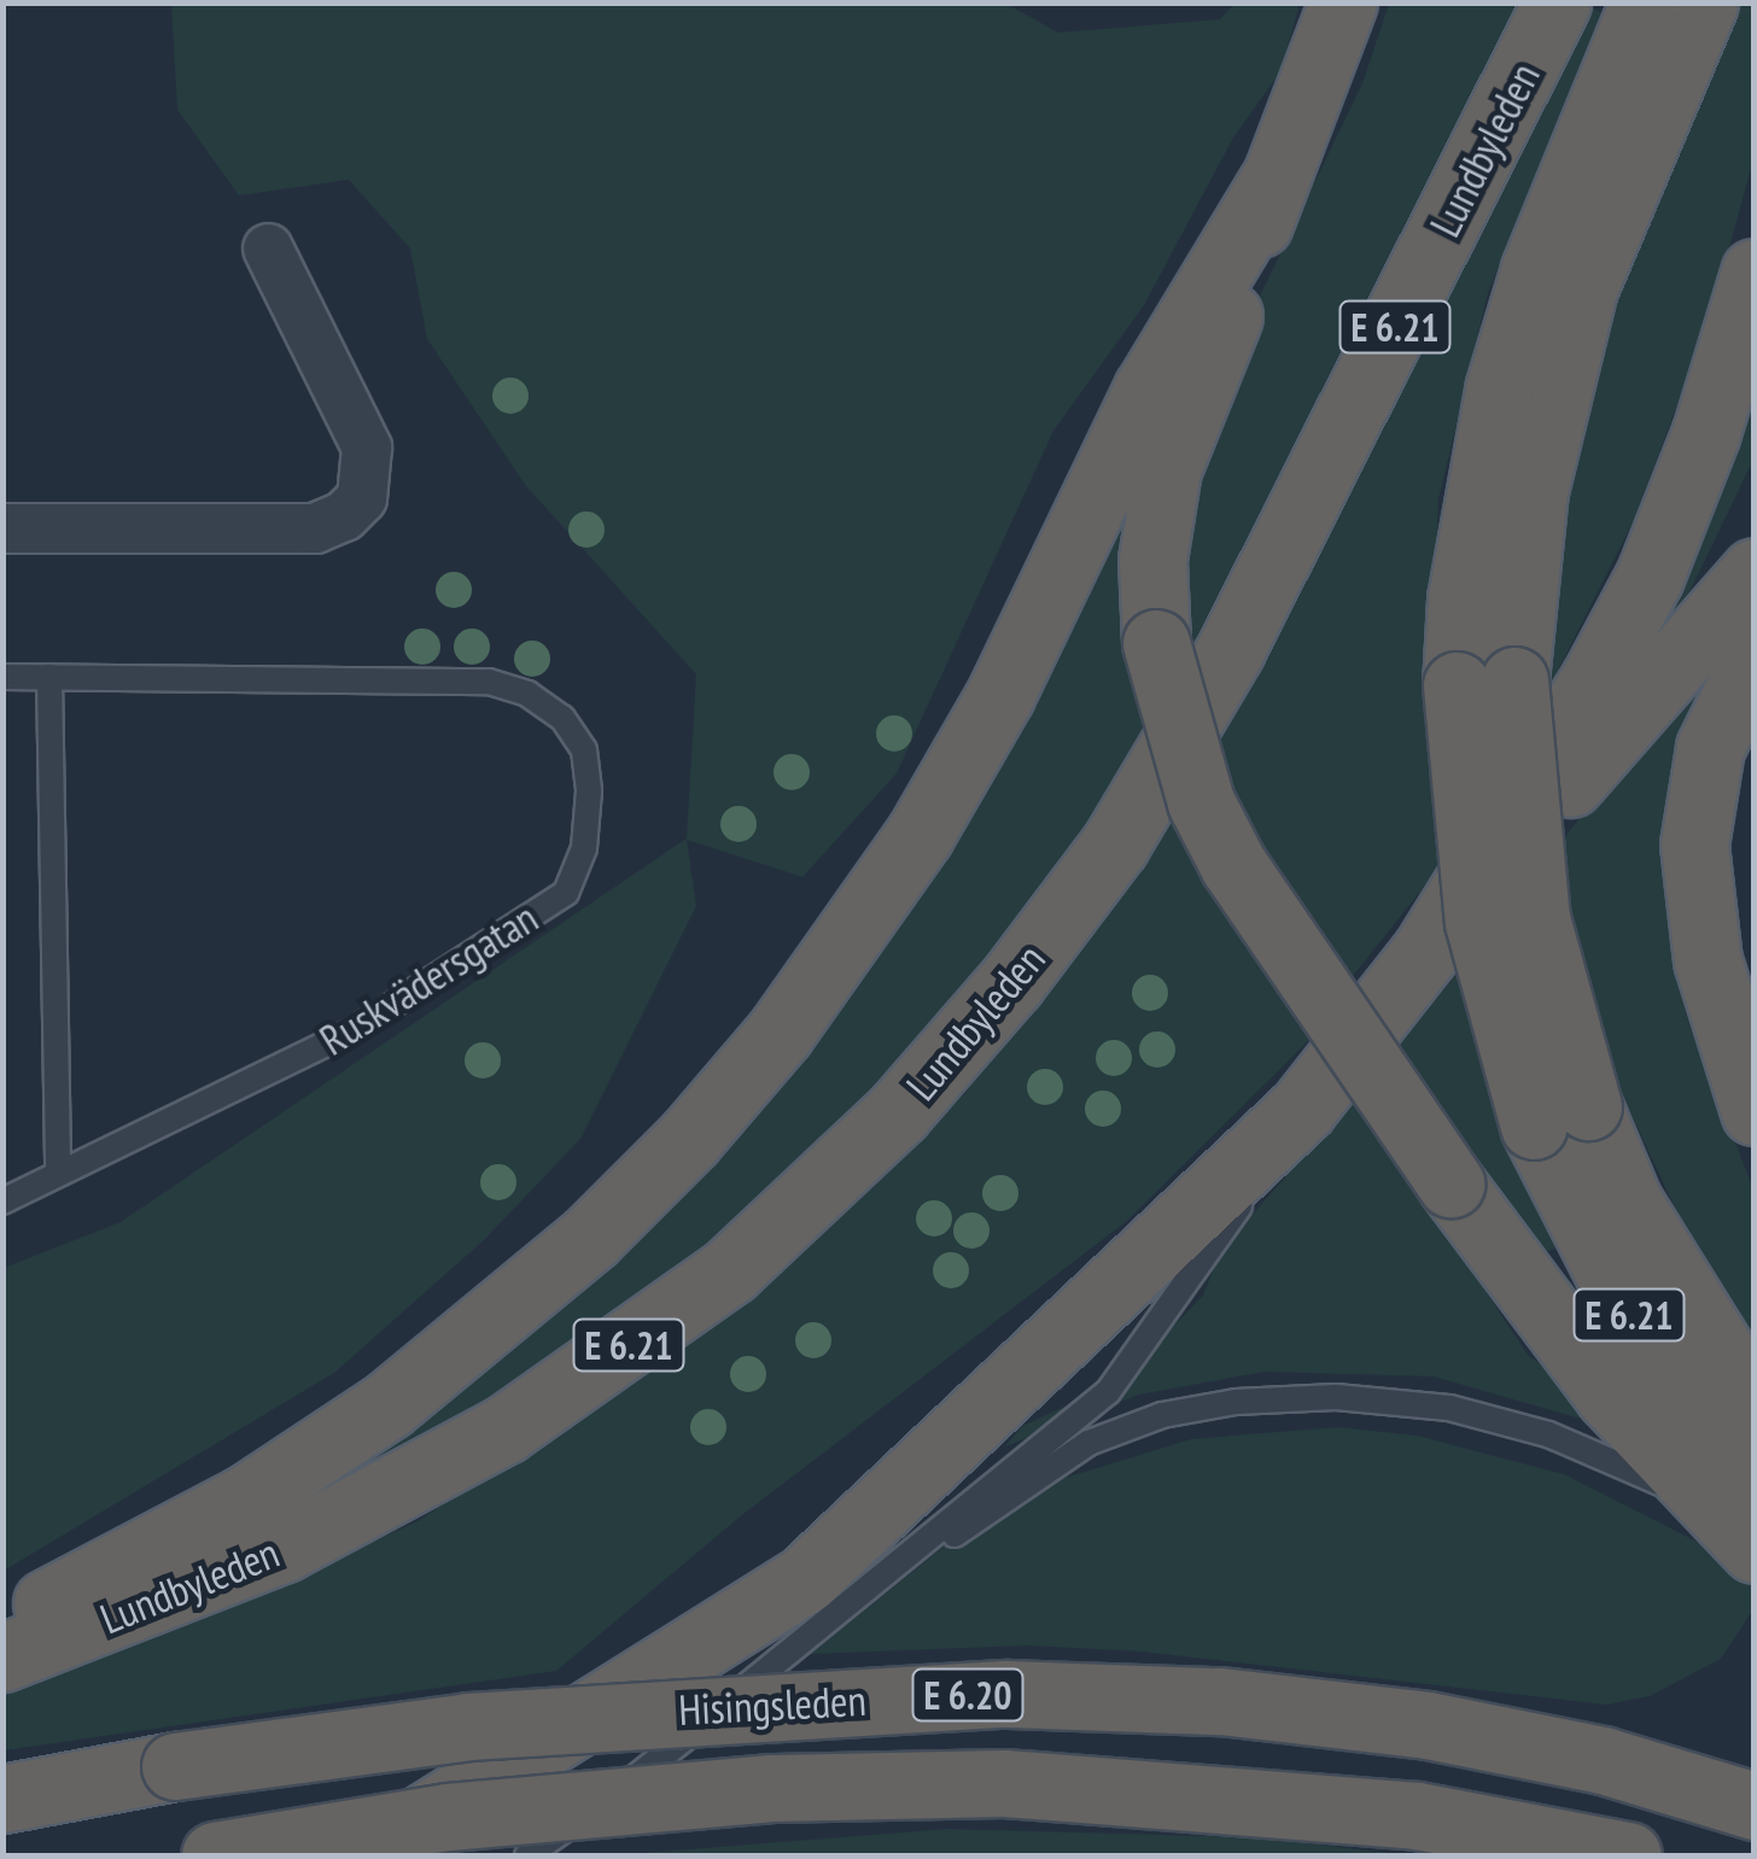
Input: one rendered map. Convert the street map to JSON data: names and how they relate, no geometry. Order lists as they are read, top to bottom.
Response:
{
  "streets": {
    "highway": [
      "Lundbyleden",
      "E 6.21",
      "E 6.20",
      "Hisingsleden"
    ],
    "lane": ["Ruskvädersgatan"]
  }
}
